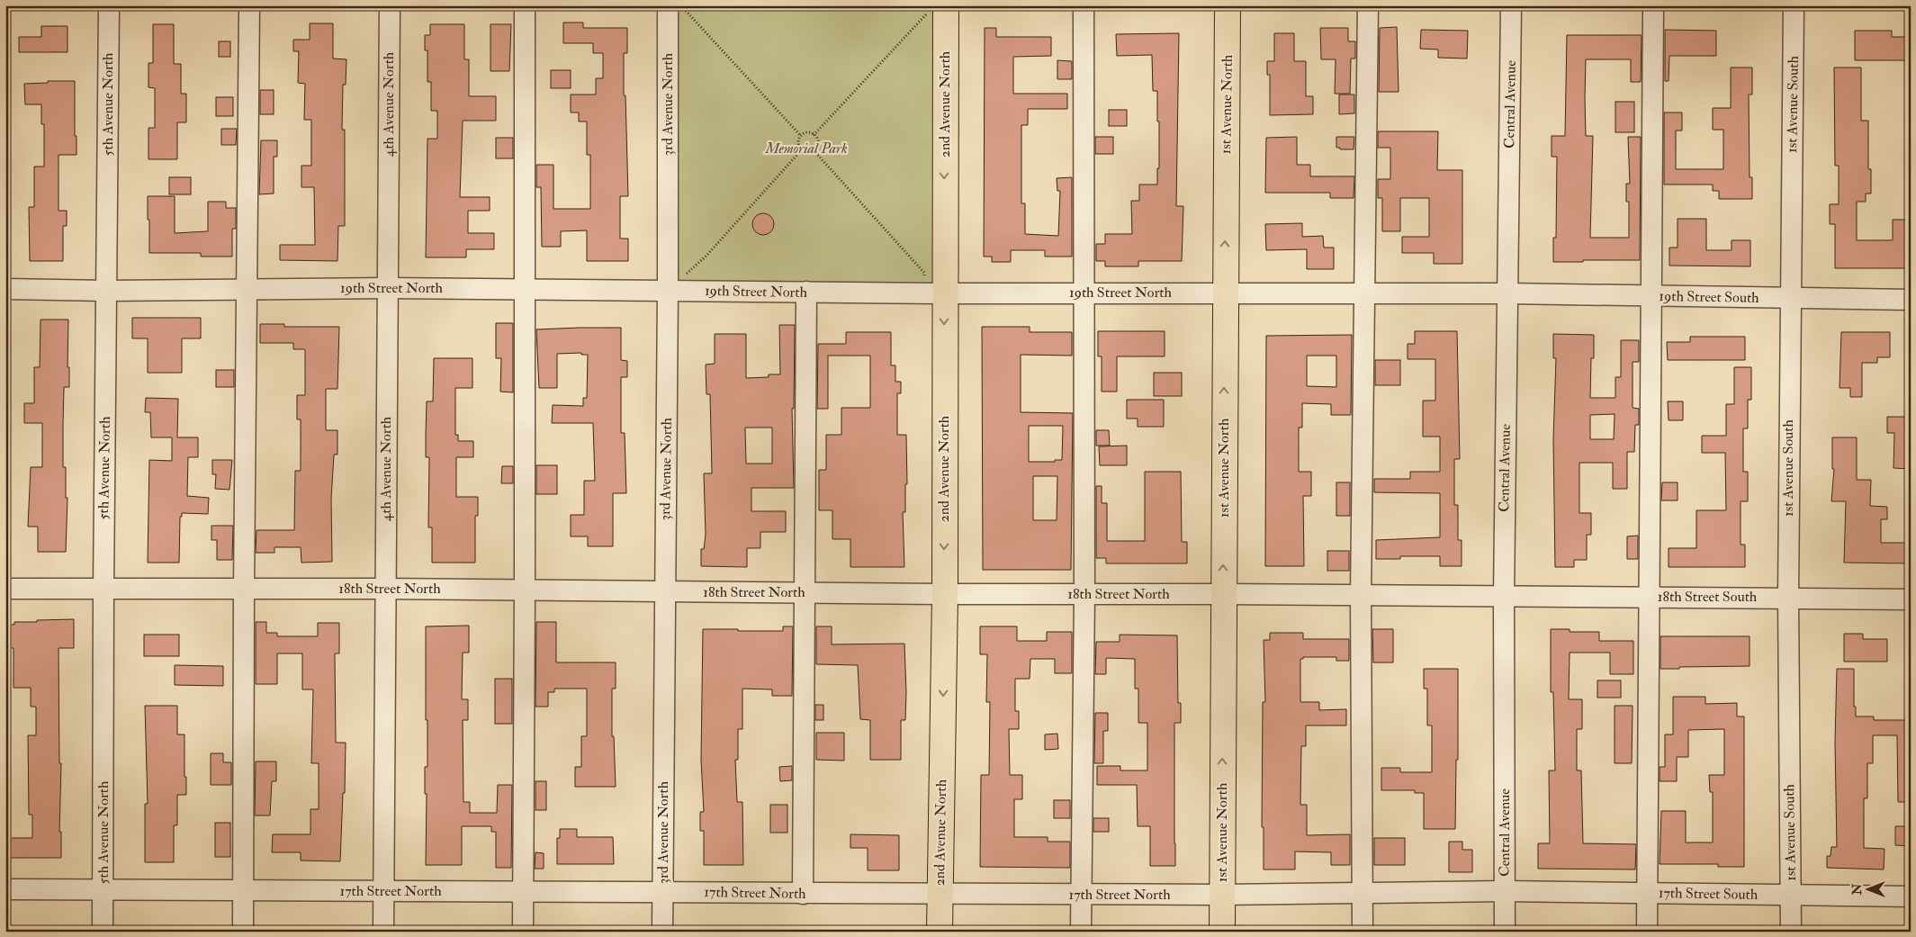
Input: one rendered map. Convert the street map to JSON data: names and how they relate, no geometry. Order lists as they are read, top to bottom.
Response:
{
  "streets": {
    "main road": ["2nd Avenue North", "1st Avenue North"],
    "street": [
      "5th Avenue North",
      "4th Avenue North",
      "3rd Avenue North",
      "Central Avenue",
      "1st Avenue South",
      "19th Street North",
      "19th Street South",
      "18th Street North",
      "18th Street South",
      "17th Street North",
      "17th Street South"
    ]
  },
  "crossings": [
    ["5th Avenue North", "19th Street North"],
    ["5th Avenue North", "18th Street North"],
    ["5th Avenue North", "17th Street North"],
    ["4th Avenue North", "19th Street North"],
    ["4th Avenue North", "18th Street North"],
    ["4th Avenue North", "17th Street North"],
    ["3rd Avenue North", "19th Street North"],
    ["3rd Avenue North", "18th Street North"],
    ["3rd Avenue North", "17th Street North"],
    ["2nd Avenue North", "19th Street North"],
    ["2nd Avenue North", "18th Street North"],
    ["2nd Avenue North", "17th Street North"],
    ["1st Avenue North", "19th Street North"],
    ["1st Avenue North", "18th Street North"],
    ["1st Avenue North", "17th Street North"],
    ["Central Avenue", "19th Street North"],
    ["Central Avenue", "19th Street South"],
    ["Central Avenue", "18th Street North"],
    ["Central Avenue", "18th Street South"],
    ["Central Avenue", "17th Street North"],
    ["Central Avenue", "17th Street South"],
    ["1st Avenue South", "19th Street South"],
    ["1st Avenue South", "18th Street South"],
    ["1st Avenue South", "17th Street South"],
    ["19th Street North", "19th Street South"],
    ["18th Street North", "18th Street South"],
    ["17th Street North", "17th Street South"]
  ],
  "one_way": ["2nd Avenue North", "1st Avenue North"],
  "parks": ["Memorial Park"],
  "north": "left"
}
